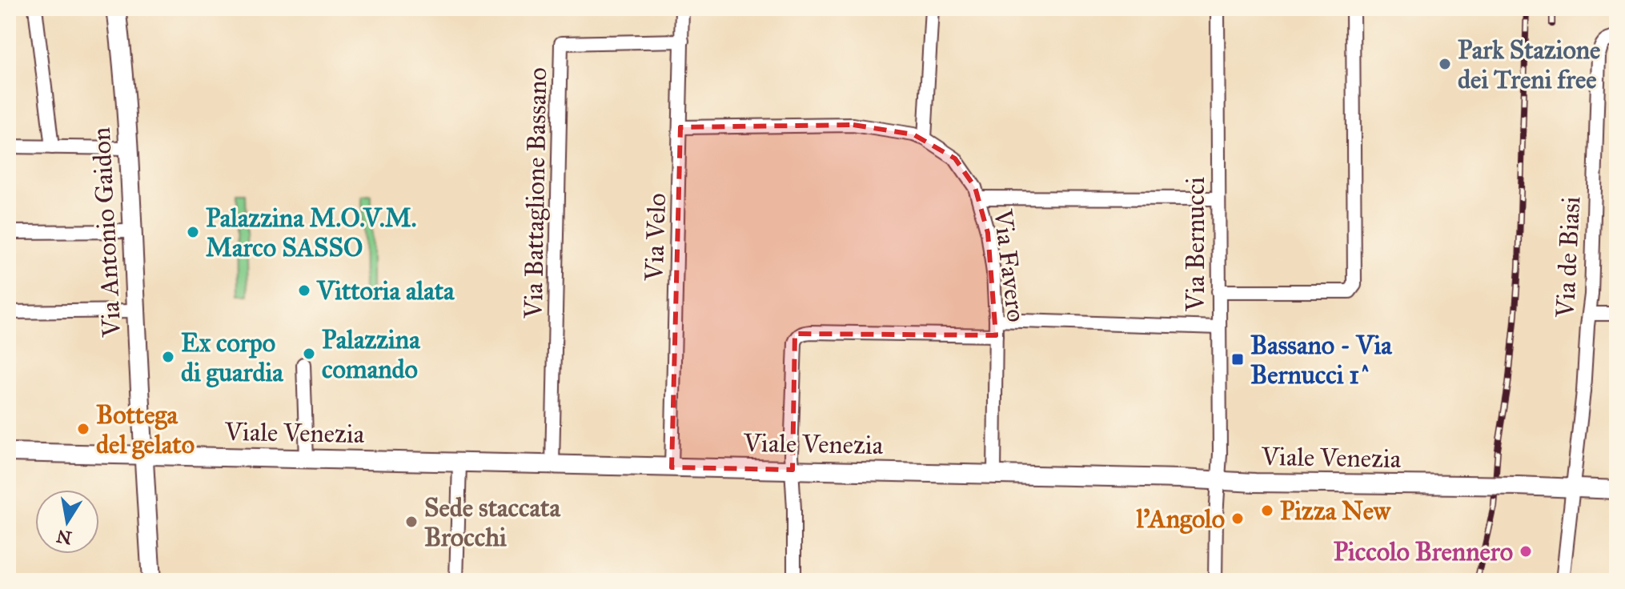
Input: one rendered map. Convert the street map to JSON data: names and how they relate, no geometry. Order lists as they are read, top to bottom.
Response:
{
  "streets": {
    "main road": ["Via Antonio Gaidon", "Viale Venezia"],
    "street": [
      "Via Battaglione Bassano",
      "Via Velo",
      "Via Bernucci",
      "Via de Biasi",
      "Via Favero"
    ]
  },
  "crossings": [
    ["Via Battaglione Bassano", "Via Velo"],
    ["Via Battaglione Bassano", "Viale Venezia"],
    ["Via Antonio Gaidon", "Viale Venezia"],
    ["Via Velo", "Via Favero"],
    ["Via Velo", "Viale Venezia"],
    ["Via Bernucci", "Viale Venezia"],
    ["Via de Biasi", "Viale Venezia"],
    ["Via Favero", "Viale Venezia"]
  ],
  "places": {
    "other": [
      "Park Stazione dei Treni free",
      "Palazzina M.O.V.M. Marco SASSO",
      "Vittoria alata",
      "Palazzina comando",
      "Ex corpo di guardia",
      "Bottega del gelato",
      "Pizza New",
      "l'Angolo",
      "Sede staccata Brocchi",
      "Piccolo Brennero"
    ],
    "transit": ["Bassano - Via Bernucci 1^"]
  },
  "north": "bottom"
}
